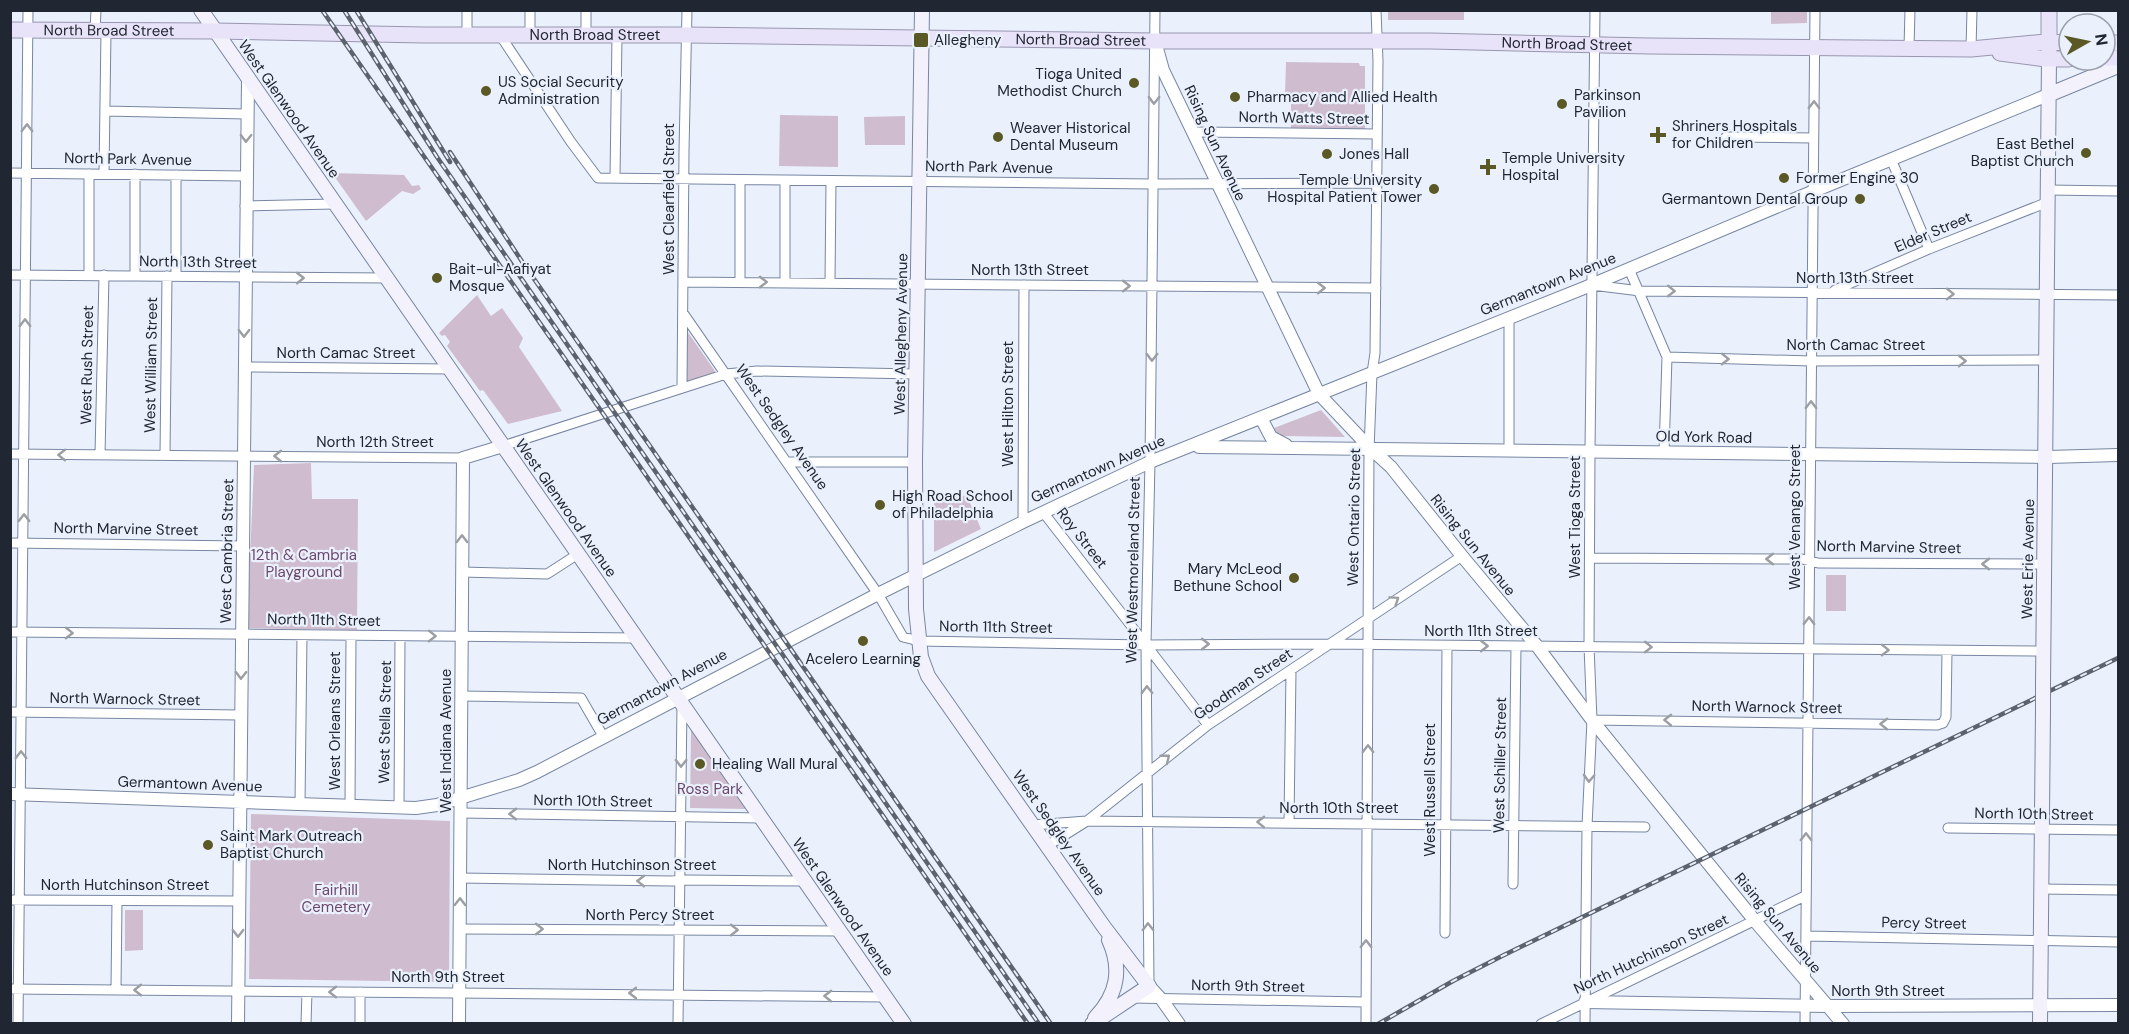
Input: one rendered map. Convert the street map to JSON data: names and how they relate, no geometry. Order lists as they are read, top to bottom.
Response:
{
  "streets": {
    "main road": [
      "North Broad Street",
      "West Glenwood Avenue",
      "Germantown Avenue",
      "West Allegheny Avenue",
      "West Sedgley Avenue",
      "West Erie Avenue"
    ],
    "street": [
      "North Watts Street",
      "Rising Sun Avenue",
      "North Park Avenue",
      "West Clearfield Street",
      "Elder Street",
      "North 13th Street",
      "North Camac Street",
      "West Rush Street",
      "West William Street",
      "West Hilton Street",
      "Old York Road",
      "North 12th Street",
      "West Ontario Street",
      "West Tioga Street",
      "West Venango Street",
      "North Marvine Street",
      "Roy Street",
      "West Cambria Street",
      "West Westmoreland Street",
      "North 11th Street",
      "Goodman Street",
      "North Warnock Street",
      "West Orleans Street",
      "West Stella Street",
      "West Indiana Avenue",
      "West Schiller Street",
      "West Russell Street",
      "North 10th Street",
      "North Hutchinson Street",
      "North Percy Street",
      "Percy Street",
      "North 9th Street"
    ]
  },
  "crossings": [
    ["North Broad Street", "West Glenwood Avenue"],
    ["North Broad Street", "Rising Sun Avenue"],
    ["North Broad Street", "North Park Avenue"],
    ["North Broad Street", "West Clearfield Street"],
    ["North Broad Street", "West Allegheny Avenue"],
    ["North Broad Street", "West Ontario Street"],
    ["North Broad Street", "West Tioga Street"],
    ["North Broad Street", "West Venango Street"],
    ["North Broad Street", "West Erie Avenue"],
    ["North Broad Street", "West Westmoreland Street"],
    ["West Glenwood Avenue", "North 13th Street"],
    ["West Glenwood Avenue", "Germantown Avenue"],
    ["West Glenwood Avenue", "North Camac Street"],
    ["West Glenwood Avenue", "North 12th Street"],
    ["West Glenwood Avenue", "West Cambria Street"],
    ["West Glenwood Avenue", "North 11th Street"],
    ["West Glenwood Avenue", "North 10th Street"],
    ["West Glenwood Avenue", "North Hutchinson Street"],
    ["West Glenwood Avenue", "North Percy Street"],
    ["West Glenwood Avenue", "North 9th Street"],
    ["North Watts Street", "Rising Sun Avenue"],
    ["North Watts Street", "West Ontario Street"],
    ["Rising Sun Avenue", "North Park Avenue"],
    ["Rising Sun Avenue", "North 13th Street"],
    ["Rising Sun Avenue", "Germantown Avenue"],
    ["Rising Sun Avenue", "Old York Road"],
    ["Rising Sun Avenue", "West Ontario Street"],
    ["Rising Sun Avenue", "West Tioga Street"],
    ["Rising Sun Avenue", "West Venango Street"],
    ["Rising Sun Avenue", "West Westmoreland Street"],
    ["Rising Sun Avenue", "North 11th Street"],
    ["Rising Sun Avenue", "Goodman Street"],
    ["Rising Sun Avenue", "North Warnock Street"],
    ["Rising Sun Avenue", "North Hutchinson Street"],
    ["Rising Sun Avenue", "North 9th Street"],
    ["North Park Avenue", "West Clearfield Street"],
    ["North Park Avenue", "West Allegheny Avenue"],
    ["North Park Avenue", "West William Street"],
    ["North Park Avenue", "West Ontario Street"],
    ["North Park Avenue", "West Cambria Street"],
    ["North Park Avenue", "West Westmoreland Street"],
    ["West Clearfield Street", "North 13th Street"],
    ["West Clearfield Street", "West Sedgley Avenue"],
    ["West Clearfield Street", "North 12th Street"],
    ["Elder Street", "North 13th Street"],
    ["Elder Street", "West Erie Avenue"],
    ["North 13th Street", "Germantown Avenue"],
    ["North 13th Street", "West Allegheny Avenue"],
    ["North 13th Street", "West Rush Street"],
    ["North 13th Street", "West William Street"],
    ["North 13th Street", "West Hilton Street"],
    ["North 13th Street", "West Ontario Street"],
    ["North 13th Street", "West Tioga Street"],
    ["North 13th Street", "West Venango Street"],
    ["North 13th Street", "West Cambria Street"],
    ["North 13th Street", "West Erie Avenue"],
    ["North 13th Street", "West Westmoreland Street"],
    ["Germantown Avenue", "West Allegheny Avenue"],
    ["Germantown Avenue", "West Hilton Street"],
    ["Germantown Avenue", "West Sedgley Avenue"],
    ["Germantown Avenue", "Old York Road"],
    ["Germantown Avenue", "West Ontario Street"],
    ["Germantown Avenue", "West Tioga Street"],
    ["Germantown Avenue", "West Venango Street"],
    ["Germantown Avenue", "Roy Street"],
    ["Germantown Avenue", "West Cambria Street"],
    ["Germantown Avenue", "West Erie Avenue"],
    ["Germantown Avenue", "West Westmoreland Street"],
    ["Germantown Avenue", "West Orleans Street"],
    ["Germantown Avenue", "West Stella Street"],
    ["Germantown Avenue", "West Indiana Avenue"],
    ["West Allegheny Avenue", "West Sedgley Avenue"],
    ["West Allegheny Avenue", "North 11th Street"],
    ["North Camac Street", "West Venango Street"],
    ["North Camac Street", "West Cambria Street"],
    ["North Camac Street", "West Erie Avenue"],
    ["West Rush Street", "North 12th Street"],
    ["West William Street", "North 12th Street"],
    ["West Sedgley Avenue", "North 12th Street"],
    ["West Sedgley Avenue", "West Westmoreland Street"],
    ["West Sedgley Avenue", "North 11th Street"],
    ["West Sedgley Avenue", "Goodman Street"],
    ["West Sedgley Avenue", "North 10th Street"],
    ["West Sedgley Avenue", "North 9th Street"],
    ["Old York Road", "West Ontario Street"],
    ["Old York Road", "West Tioga Street"],
    ["Old York Road", "West Venango Street"],
    ["Old York Road", "West Erie Avenue"],
    ["North 12th Street", "West Cambria Street"],
    ["North 12th Street", "West Indiana Avenue"],
    ["West Ontario Street", "North 11th Street"],
    ["West Ontario Street", "Goodman Street"],
    ["West Ontario Street", "North 10th Street"],
    ["West Ontario Street", "North 9th Street"],
    ["West Tioga Street", "North Marvine Street"],
    ["West Tioga Street", "North 11th Street"],
    ["West Tioga Street", "North Warnock Street"],
    ["West Tioga Street", "North 10th Street"],
    ["West Tioga Street", "North Hutchinson Street"],
    ["West Tioga Street", "North 9th Street"],
    ["West Venango Street", "North Marvine Street"],
    ["West Venango Street", "North 11th Street"],
    ["West Venango Street", "North Warnock Street"],
    ["West Venango Street", "North Hutchinson Street"],
    ["West Venango Street", "Percy Street"],
    ["West Venango Street", "North 9th Street"],
    ["North Marvine Street", "West Cambria Street"],
    ["North Marvine Street", "West Erie Avenue"],
    ["Roy Street", "West Westmoreland Street"],
    ["Roy Street", "North 11th Street"],
    ["Roy Street", "Goodman Street"],
    ["West Cambria Street", "North 11th Street"],
    ["West Cambria Street", "North Warnock Street"],
    ["West Cambria Street", "North Hutchinson Street"],
    ["West Cambria Street", "North 9th Street"],
    ["West Erie Avenue", "North 11th Street"],
    ["West Erie Avenue", "North 10th Street"],
    ["West Erie Avenue", "Percy Street"],
    ["West Erie Avenue", "North 9th Street"],
    ["West Westmoreland Street", "North 11th Street"],
    ["West Westmoreland Street", "Goodman Street"],
    ["West Westmoreland Street", "North 10th Street"],
    ["North 11th Street", "Goodman Street"],
    ["North 11th Street", "North Warnock Street"],
    ["North 11th Street", "West Orleans Street"],
    ["North 11th Street", "West Stella Street"],
    ["North 11th Street", "West Indiana Avenue"],
    ["North 11th Street", "West Schiller Street"],
    ["North 11th Street", "West Russell Street"],
    ["Goodman Street", "North 10th Street"],
    ["West Indiana Avenue", "North 10th Street"],
    ["West Indiana Avenue", "North Hutchinson Street"],
    ["West Indiana Avenue", "North Percy Street"],
    ["West Indiana Avenue", "North 9th Street"],
    ["West Schiller Street", "North 10th Street"],
    ["West Russell Street", "North 10th Street"],
    ["North Hutchinson Street", "North 9th Street"]
  ],
  "one_way": [
    "North 13th Street",
    "North Camac Street",
    "North 12th Street",
    "West Venango Street",
    "North Marvine Street",
    "North 11th Street",
    "Goodman Street",
    "North Warnock Street",
    "North Percy Street",
    "North 9th Street"
  ],
  "parks": ["12th & Cambria Playground", "Ross Park", "Fairhill Cemetery"],
  "places": {
    "transit": ["Allegheny"],
    "other": [
      "Tioga United Methodist Church",
      "US Social Security Administration",
      "Pharmacy and Allied Health",
      "Parkinson Pavilion",
      "Weaver Historical Dental Museum",
      "East Bethel Baptist Church",
      "Jones Hall",
      "Former Engine 30",
      "Temple University Hospital Patient Tower",
      "Germantown Dental Group",
      "Bait-ul-Aafiyat Mosque",
      "High Road School of Philadelphia",
      "Mary McLeod Bethune School",
      "Acelero Learning",
      "Healing Wall Mural",
      "Saint Mark Outreach Baptist Church"
    ],
    "health": ["Shriners Hospitals for Children", "Temple University Hospital"]
  },
  "north": "right"
}
